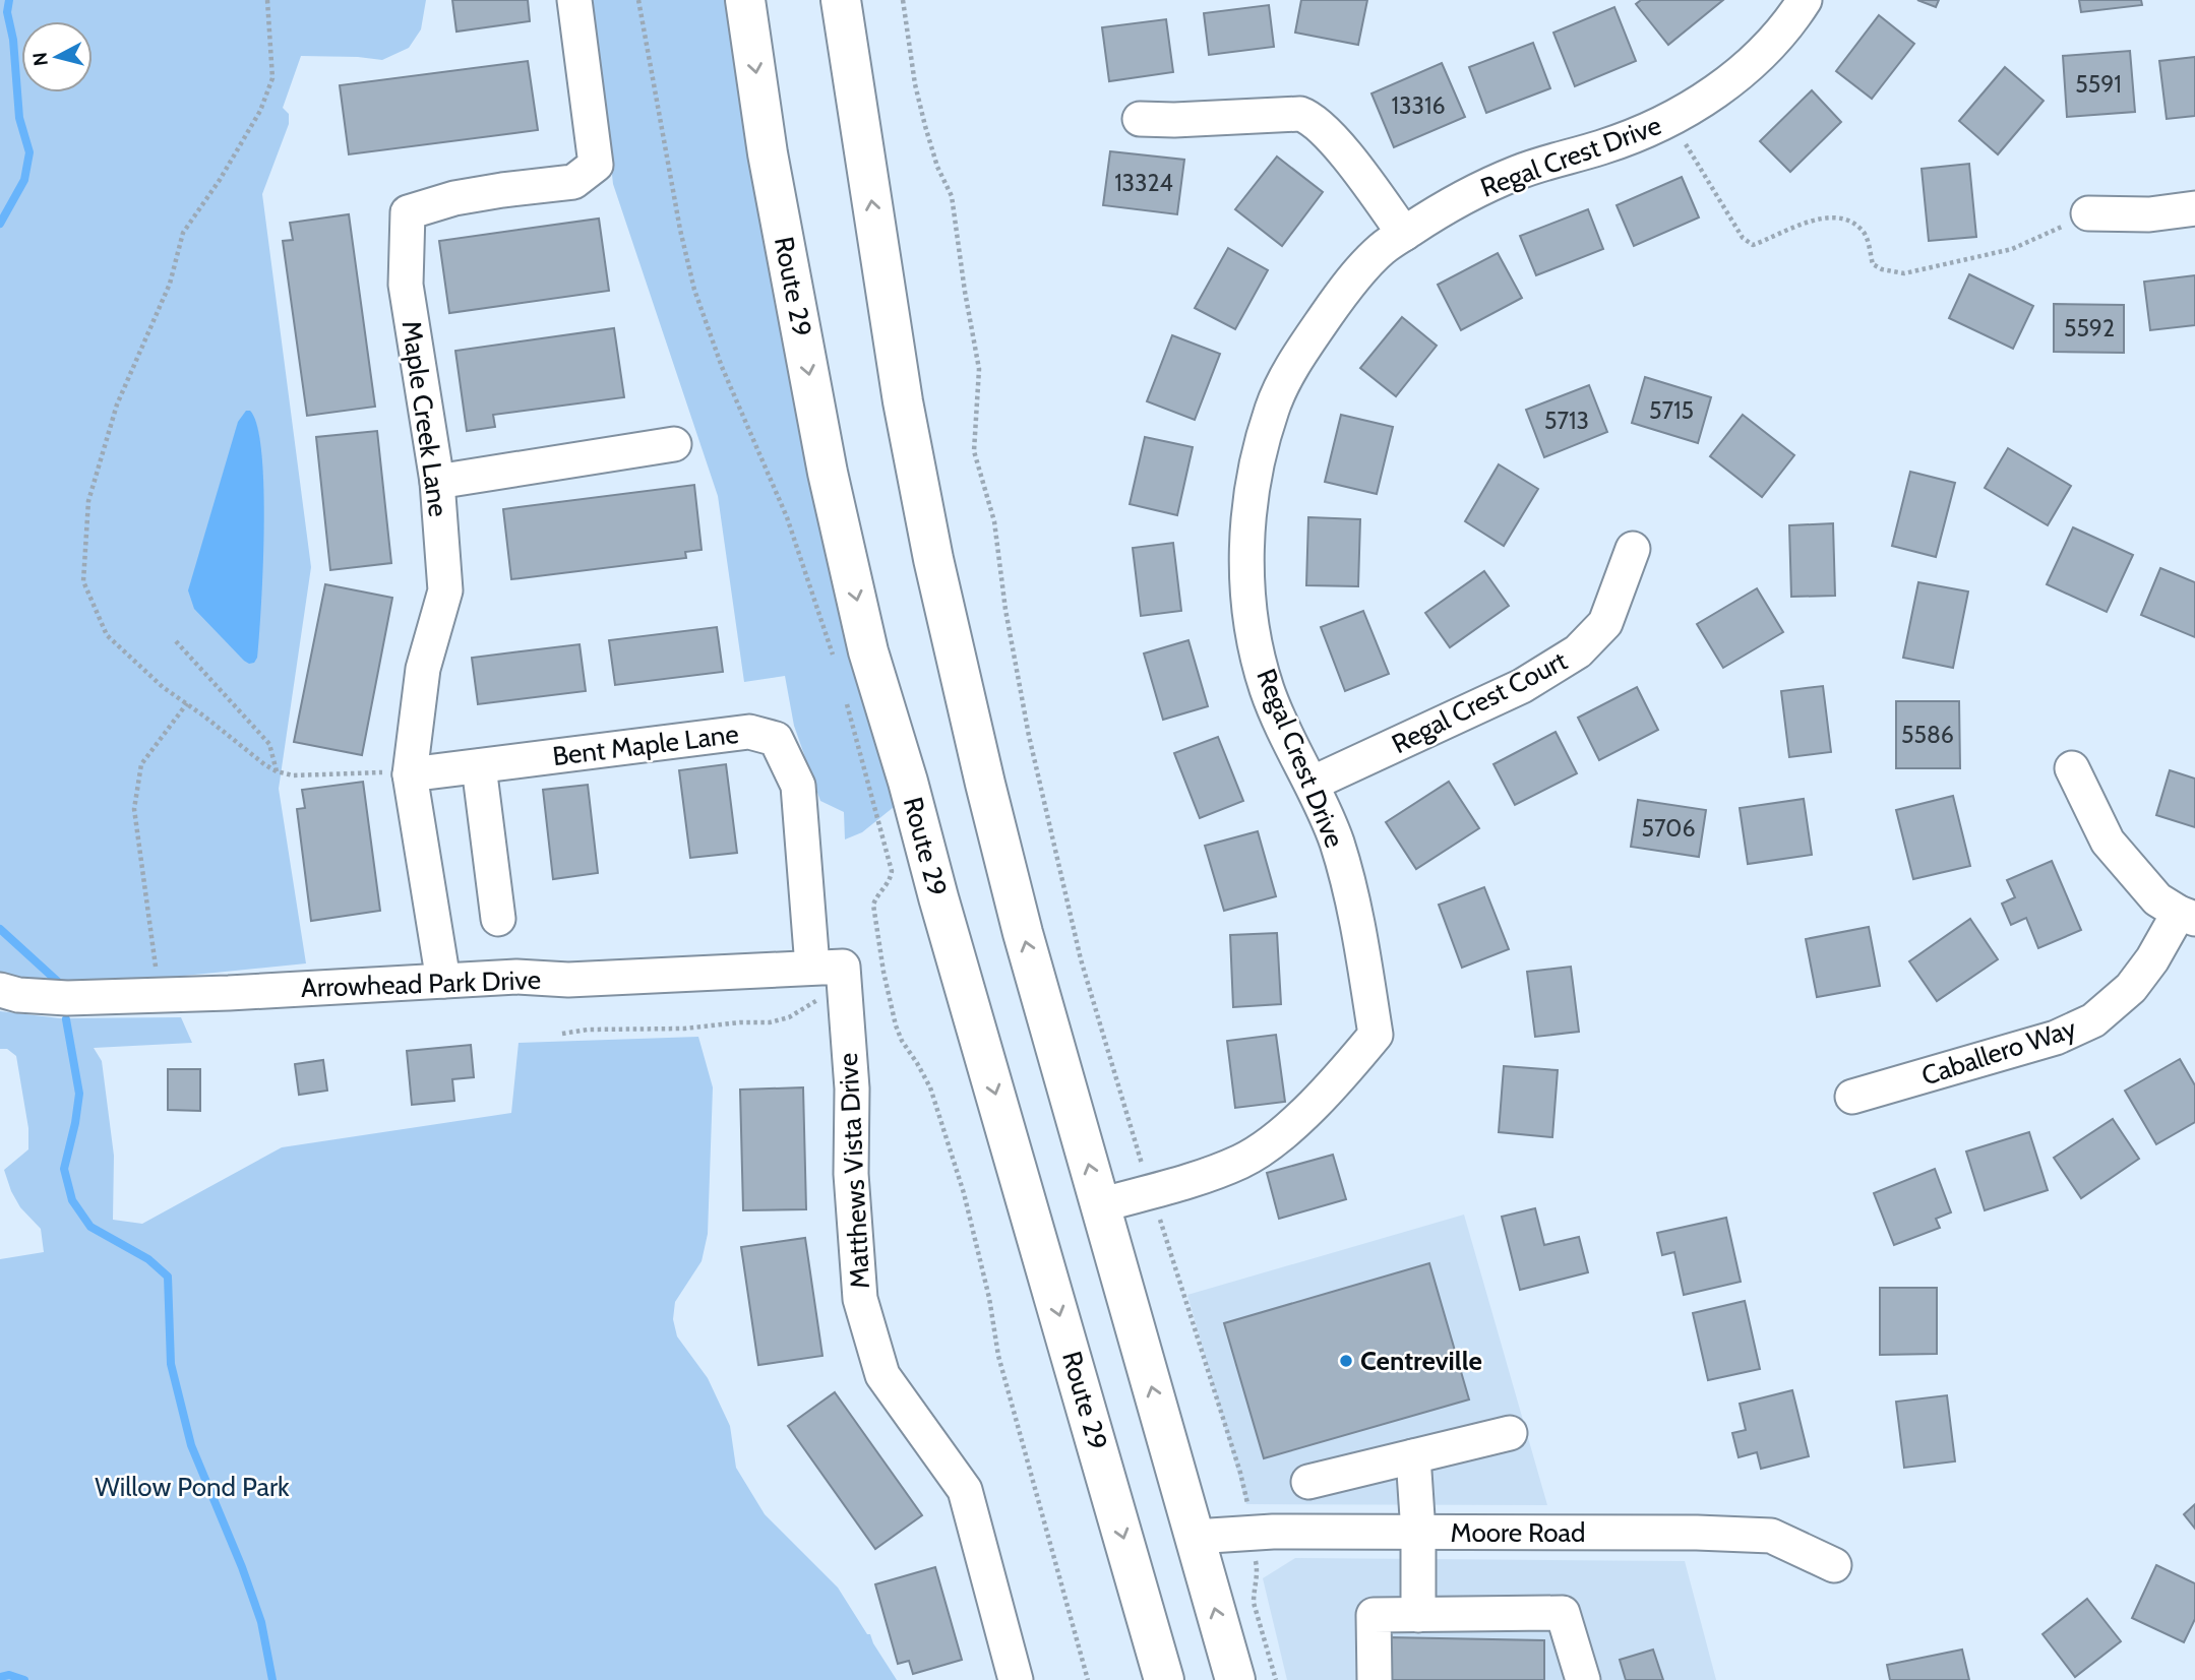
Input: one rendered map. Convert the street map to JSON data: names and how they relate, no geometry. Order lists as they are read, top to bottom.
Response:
{
  "streets": {
    "main road": ["Route 29"],
    "street": [
      "Regal Crest Drive",
      "Maple Creek Lane",
      "Regal Crest Court",
      "Bent Maple Lane",
      "Arrowhead Park Drive",
      "Caballero Way",
      "Matthews Vista Drive",
      "Moore Road"
    ]
  },
  "crossings": [
    ["Regal Crest Drive", "Regal Crest Court"],
    ["Maple Creek Lane", "Bent Maple Lane"],
    ["Maple Creek Lane", "Arrowhead Park Drive"],
    ["Bent Maple Lane", "Arrowhead Park Drive"],
    ["Bent Maple Lane", "Matthews Vista Drive"],
    ["Arrowhead Park Drive", "Matthews Vista Drive"]
  ],
  "parks": ["Willow Pond Park"],
  "places": ["Centreville"],
  "house_numbers": [
    "5591",
    "13316",
    "13324",
    "5592",
    "5715",
    "5713",
    "5586",
    "5706"
  ],
  "north": "left"
}
